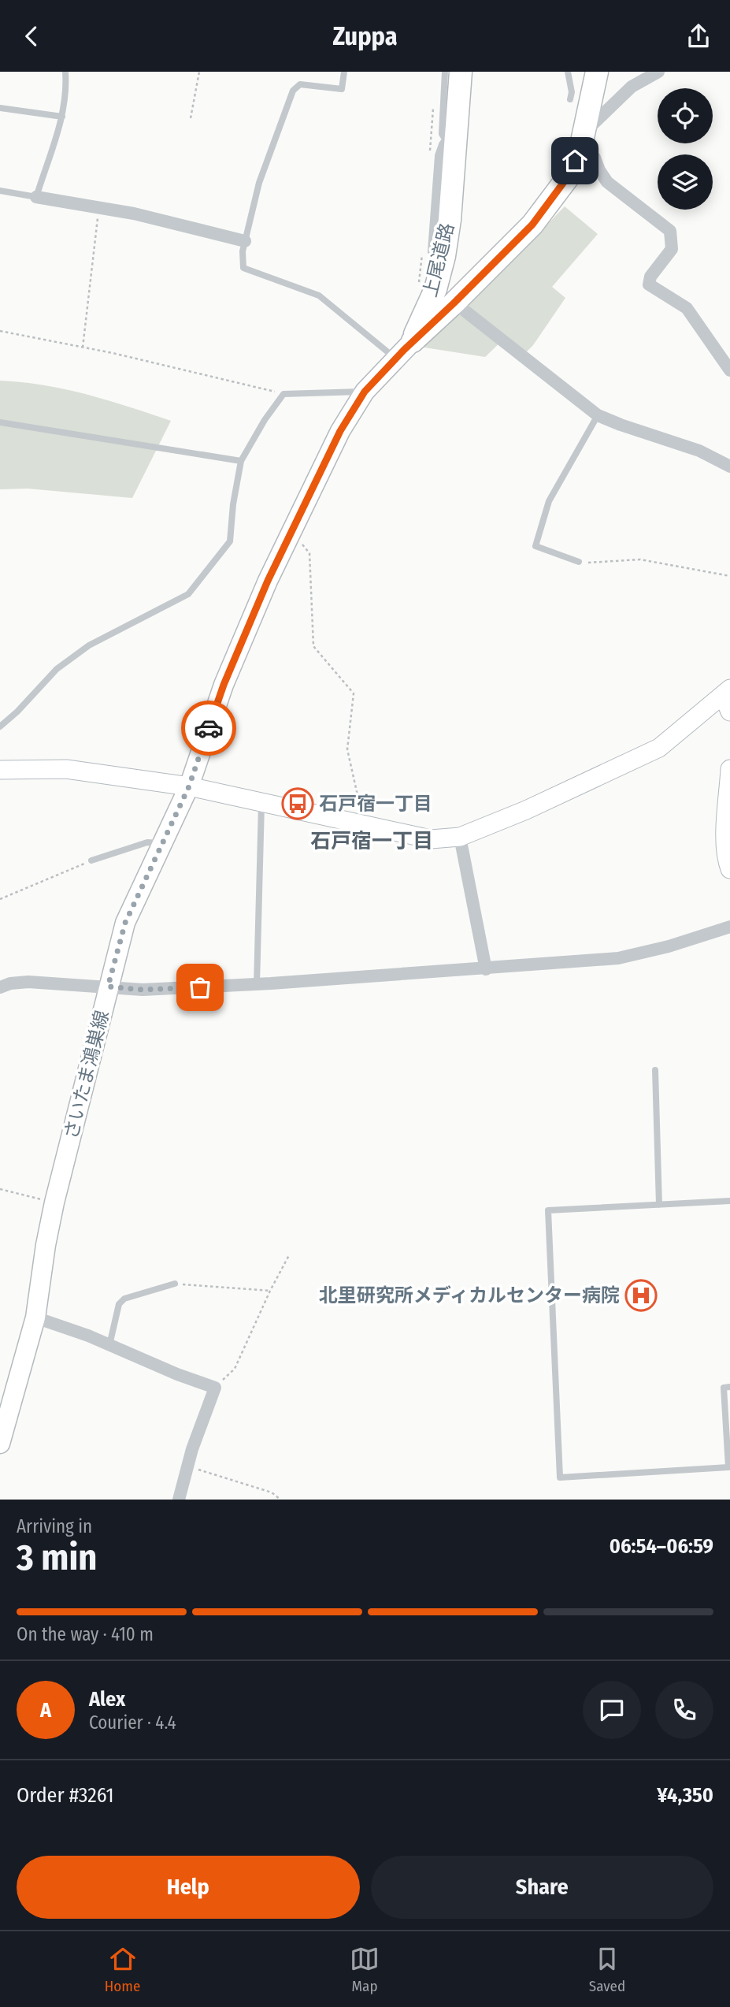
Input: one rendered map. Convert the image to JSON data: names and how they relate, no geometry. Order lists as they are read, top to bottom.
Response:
{
  "streets": {
    "highway": ["上尾道路"],
    "main road": ["さいたま鴻巣線"]
  },
  "crossings": [
    ["上尾道路", "さいたま鴻巣線"]
  ],
  "districts": ["石戸宿一丁目"],
  "places": {
    "bus stop": ["石戸宿一丁目"],
    "hospital": ["北里研究所メディカルセンター病院"]
  },
  "page": {
    "header": "Zuppa",
    "heading": ["3 min", "Arriving in", "06:54–06:59"],
    "panel": [
      "Alex",
      "Courier · 4.4",
      "Order #3261",
      "¥4,350"
    ],
    "bar": "On the way · 410 m",
    "round": "A",
    "buttons": ["Help", "Share"],
    "tabs": ["Home", "Map", "Saved"]
  }
}
